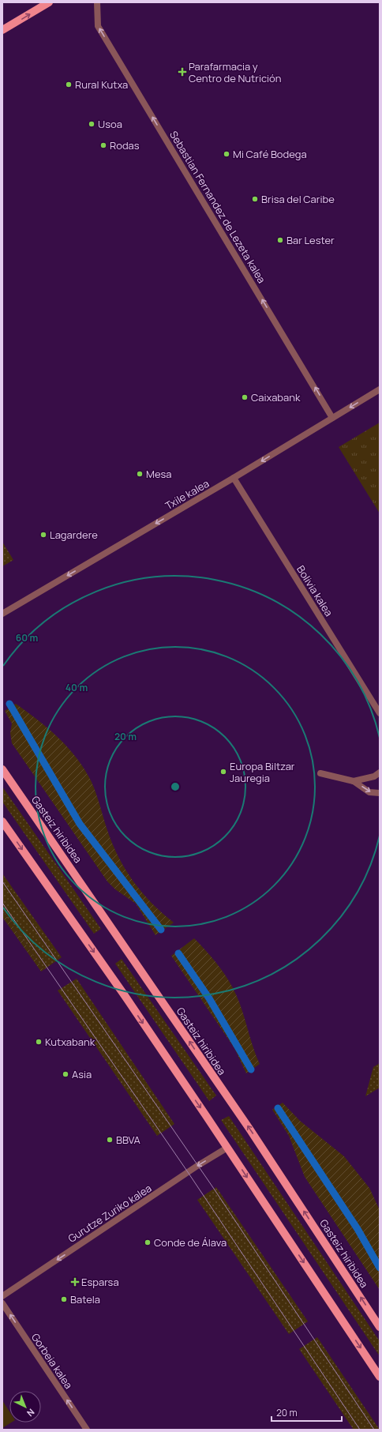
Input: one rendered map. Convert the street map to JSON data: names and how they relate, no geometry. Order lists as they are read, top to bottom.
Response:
{
  "streets": {
    "main road": ["Gasteiz hiribidea"],
    "street": [
      "Sebastian Fernandez de Lezeta kalea",
      "Txile kalea",
      "Bolivia kalea",
      "Gurutze Zuriko kalea",
      "Gorbeia kalea"
    ]
  },
  "crossings": [
    ["Sebastian Fernandez de Lezeta kalea", "Txile kalea"],
    ["Txile kalea", "Bolivia kalea"]
  ],
  "one_way": [
    "Sebastian Fernandez de Lezeta kalea",
    "Txile kalea",
    "Gurutze Zuriko kalea",
    "Gorbeia kalea"
  ],
  "places": {
    "health": ["Parafarmacia y Centro de Nutrición", "Esparsa"],
    "other": [
      "Rural Kutxa",
      "Usoa",
      "Rodas",
      "Mi Café Bodega",
      "Brisa del Caribe",
      "Bar Lester",
      "Caixabank",
      "Mesa",
      "Lagardere",
      "Europa Biltzar Jauregia",
      "Kutxabank",
      "Asia",
      "BBVA",
      "Conde de Álava",
      "Batela"
    ]
  },
  "scale_bar": "20 m",
  "north": "bottom right",
  "rings": ["60 m", "40 m", "20 m"]
}
